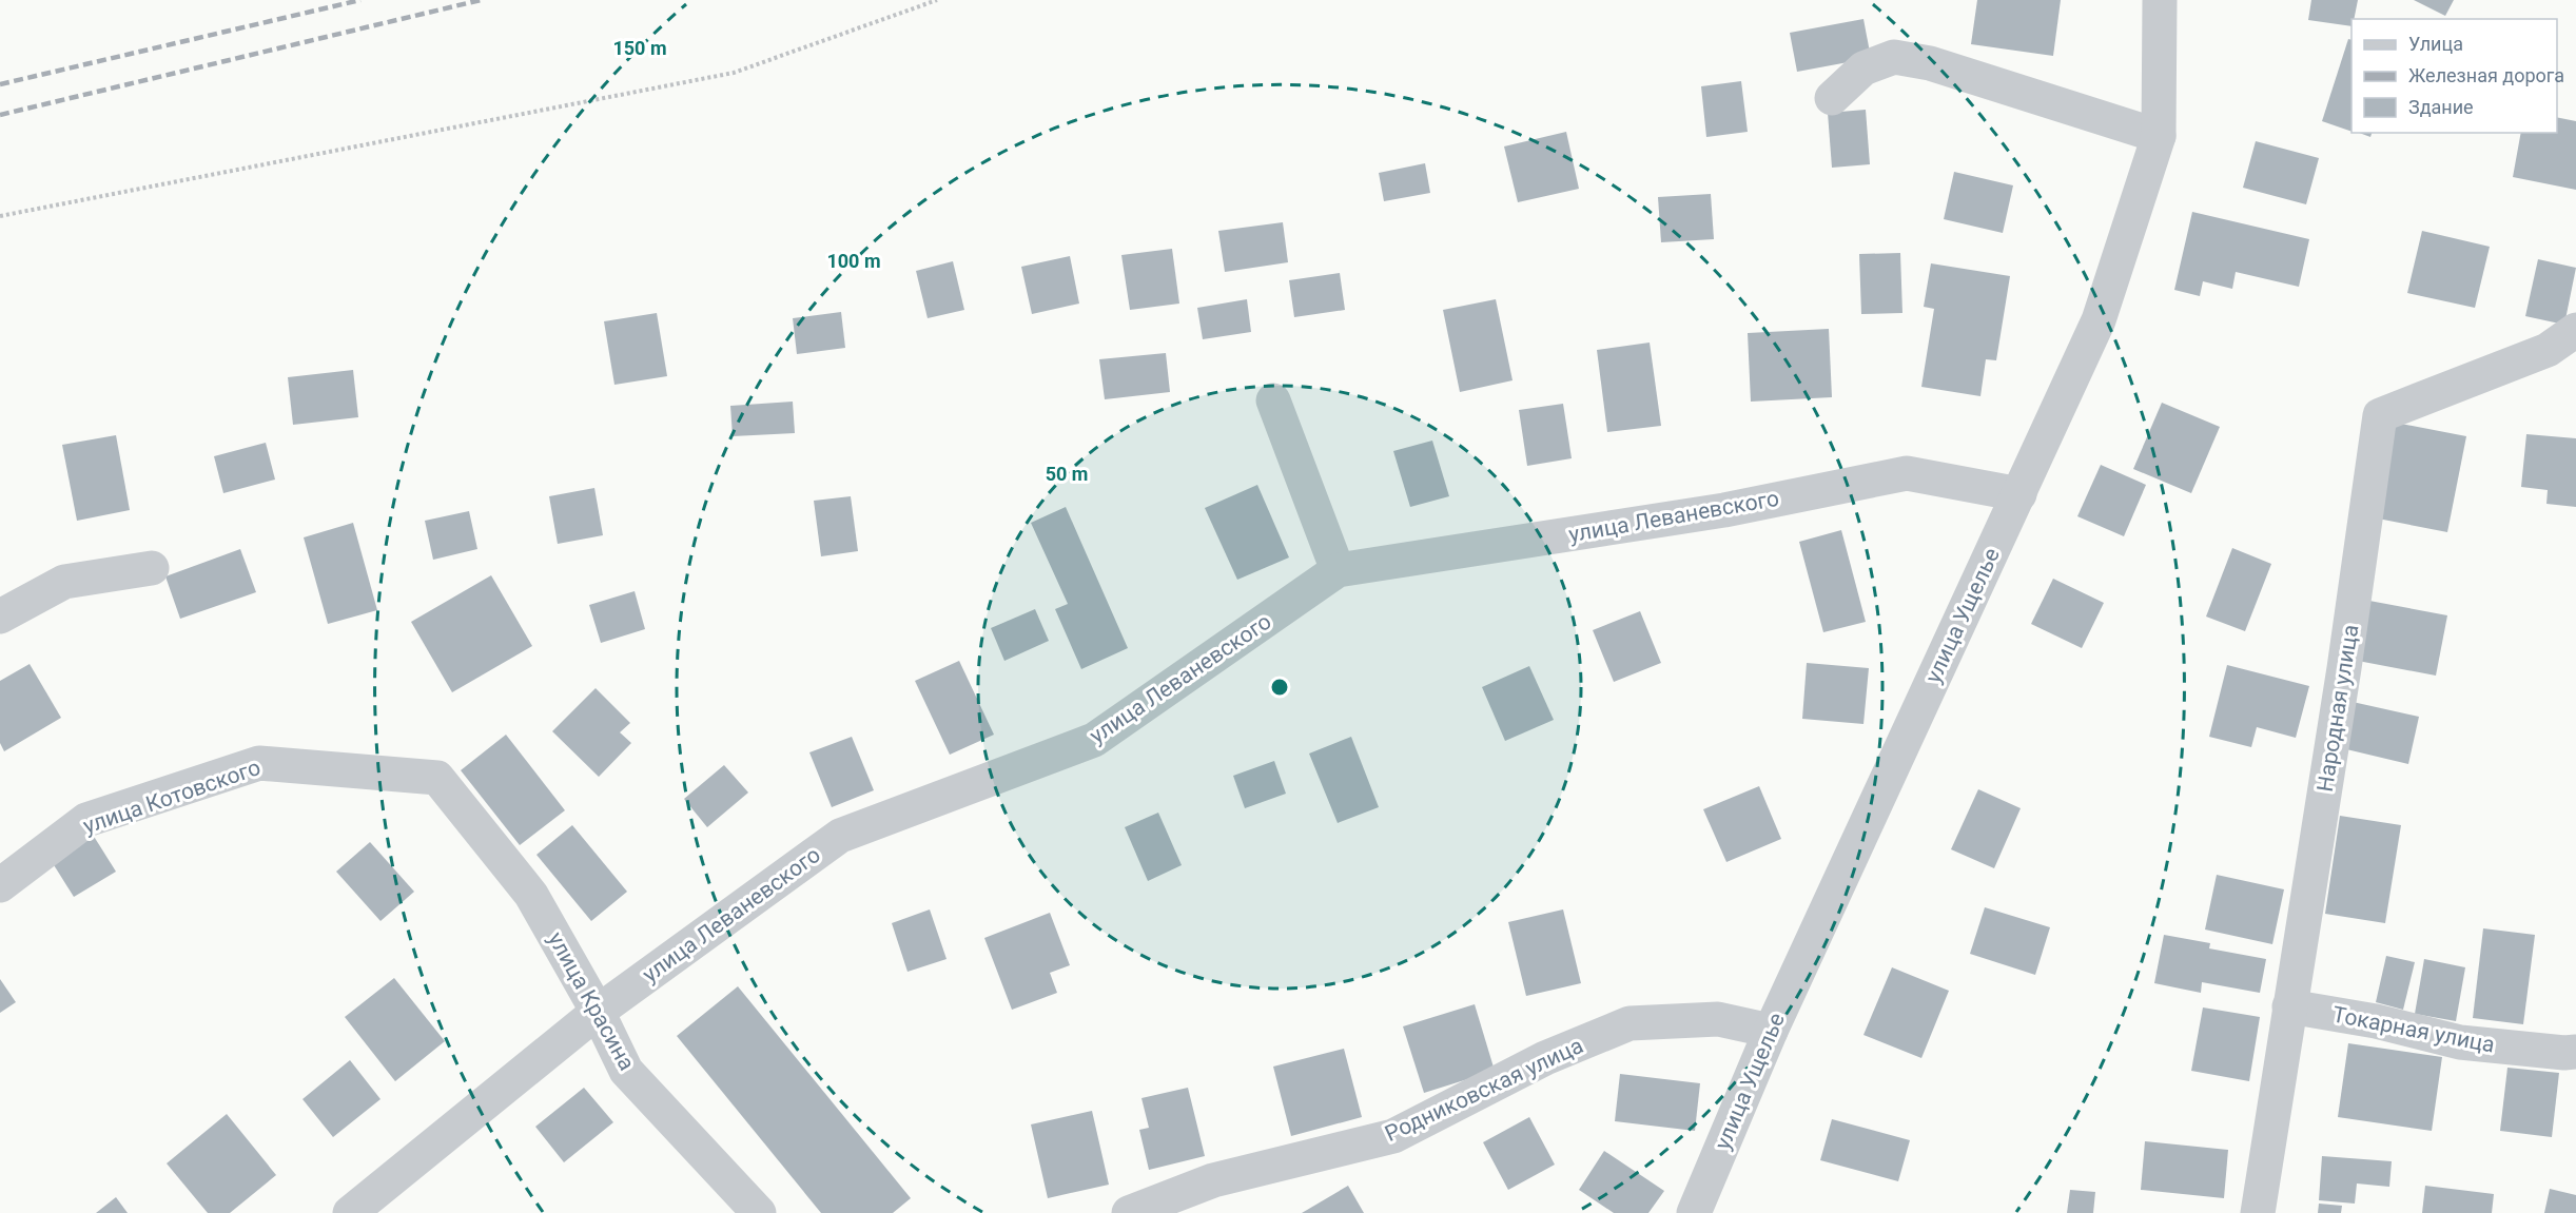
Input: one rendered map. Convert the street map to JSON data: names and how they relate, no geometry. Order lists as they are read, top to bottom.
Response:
{
  "streets": {
    "street": [
      "улица Леваневского",
      "улица Ущелье",
      "Народная улица",
      "улица Котовского",
      "улица Красина",
      "Токарная улица",
      "Родниковская улица"
    ]
  },
  "crossings": [
    ["улица Леваневского", "улица Ущелье"],
    ["улица Леваневского", "улица Красина"],
    ["улица Ущелье", "Родниковская улица"],
    ["Народная улица", "Токарная улица"],
    ["улица Котовского", "улица Красина"]
  ],
  "legend": ["Улица", "Железная дорога", "Здание"],
  "rings": ["150 m", "100 m", "50 m"]
}
